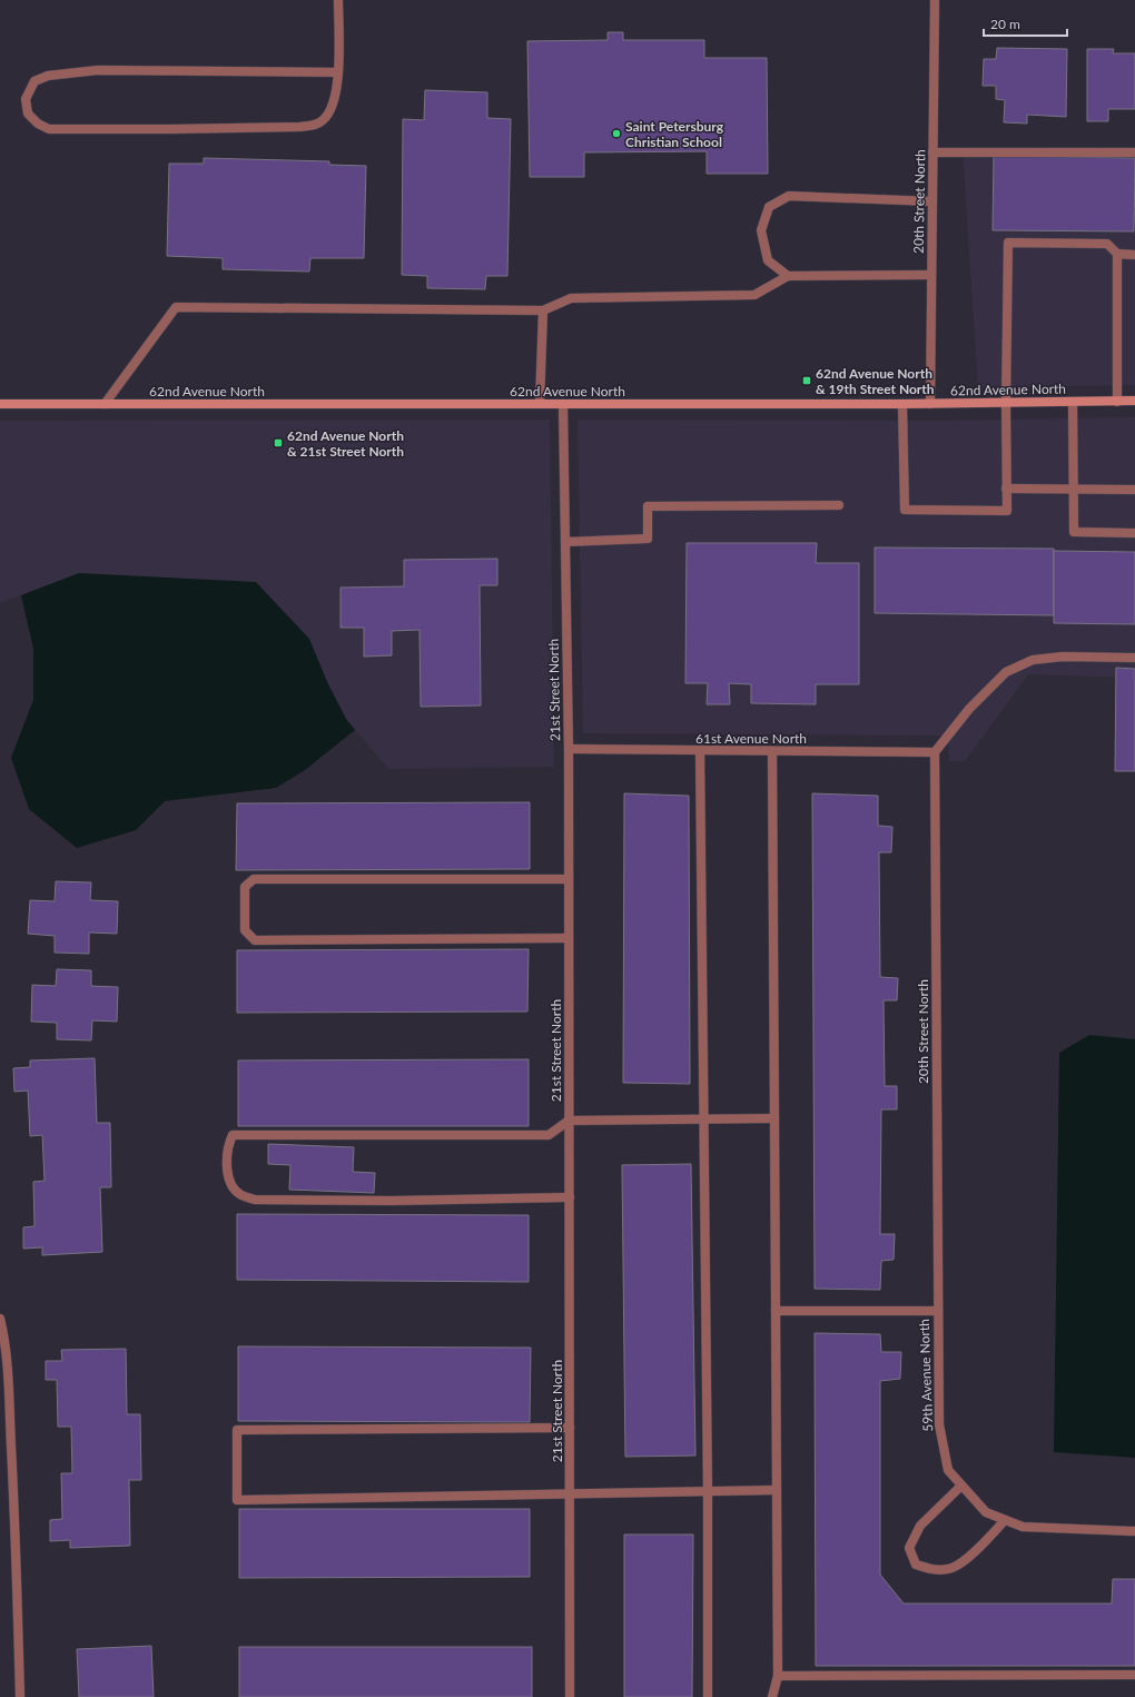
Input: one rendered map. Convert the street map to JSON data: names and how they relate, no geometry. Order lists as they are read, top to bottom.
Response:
{
  "streets": {
    "street": [
      "20th Street North",
      "62nd Avenue North",
      "21st Street North",
      "61st Avenue North",
      "59th Avenue North"
    ]
  },
  "crossings": [
    ["20th Street North", "62nd Avenue North"],
    ["20th Street North", "61st Avenue North"],
    ["20th Street North", "59th Avenue North"],
    ["62nd Avenue North", "21st Street North"],
    ["21st Street North", "61st Avenue North"]
  ],
  "places": {
    "other": ["Saint Petersburg Christian School"],
    "transit": ["62nd Avenue North & 19th Street North", "62nd Avenue North & 21st Street North"]
  },
  "scale_bar": "20 m"
}
